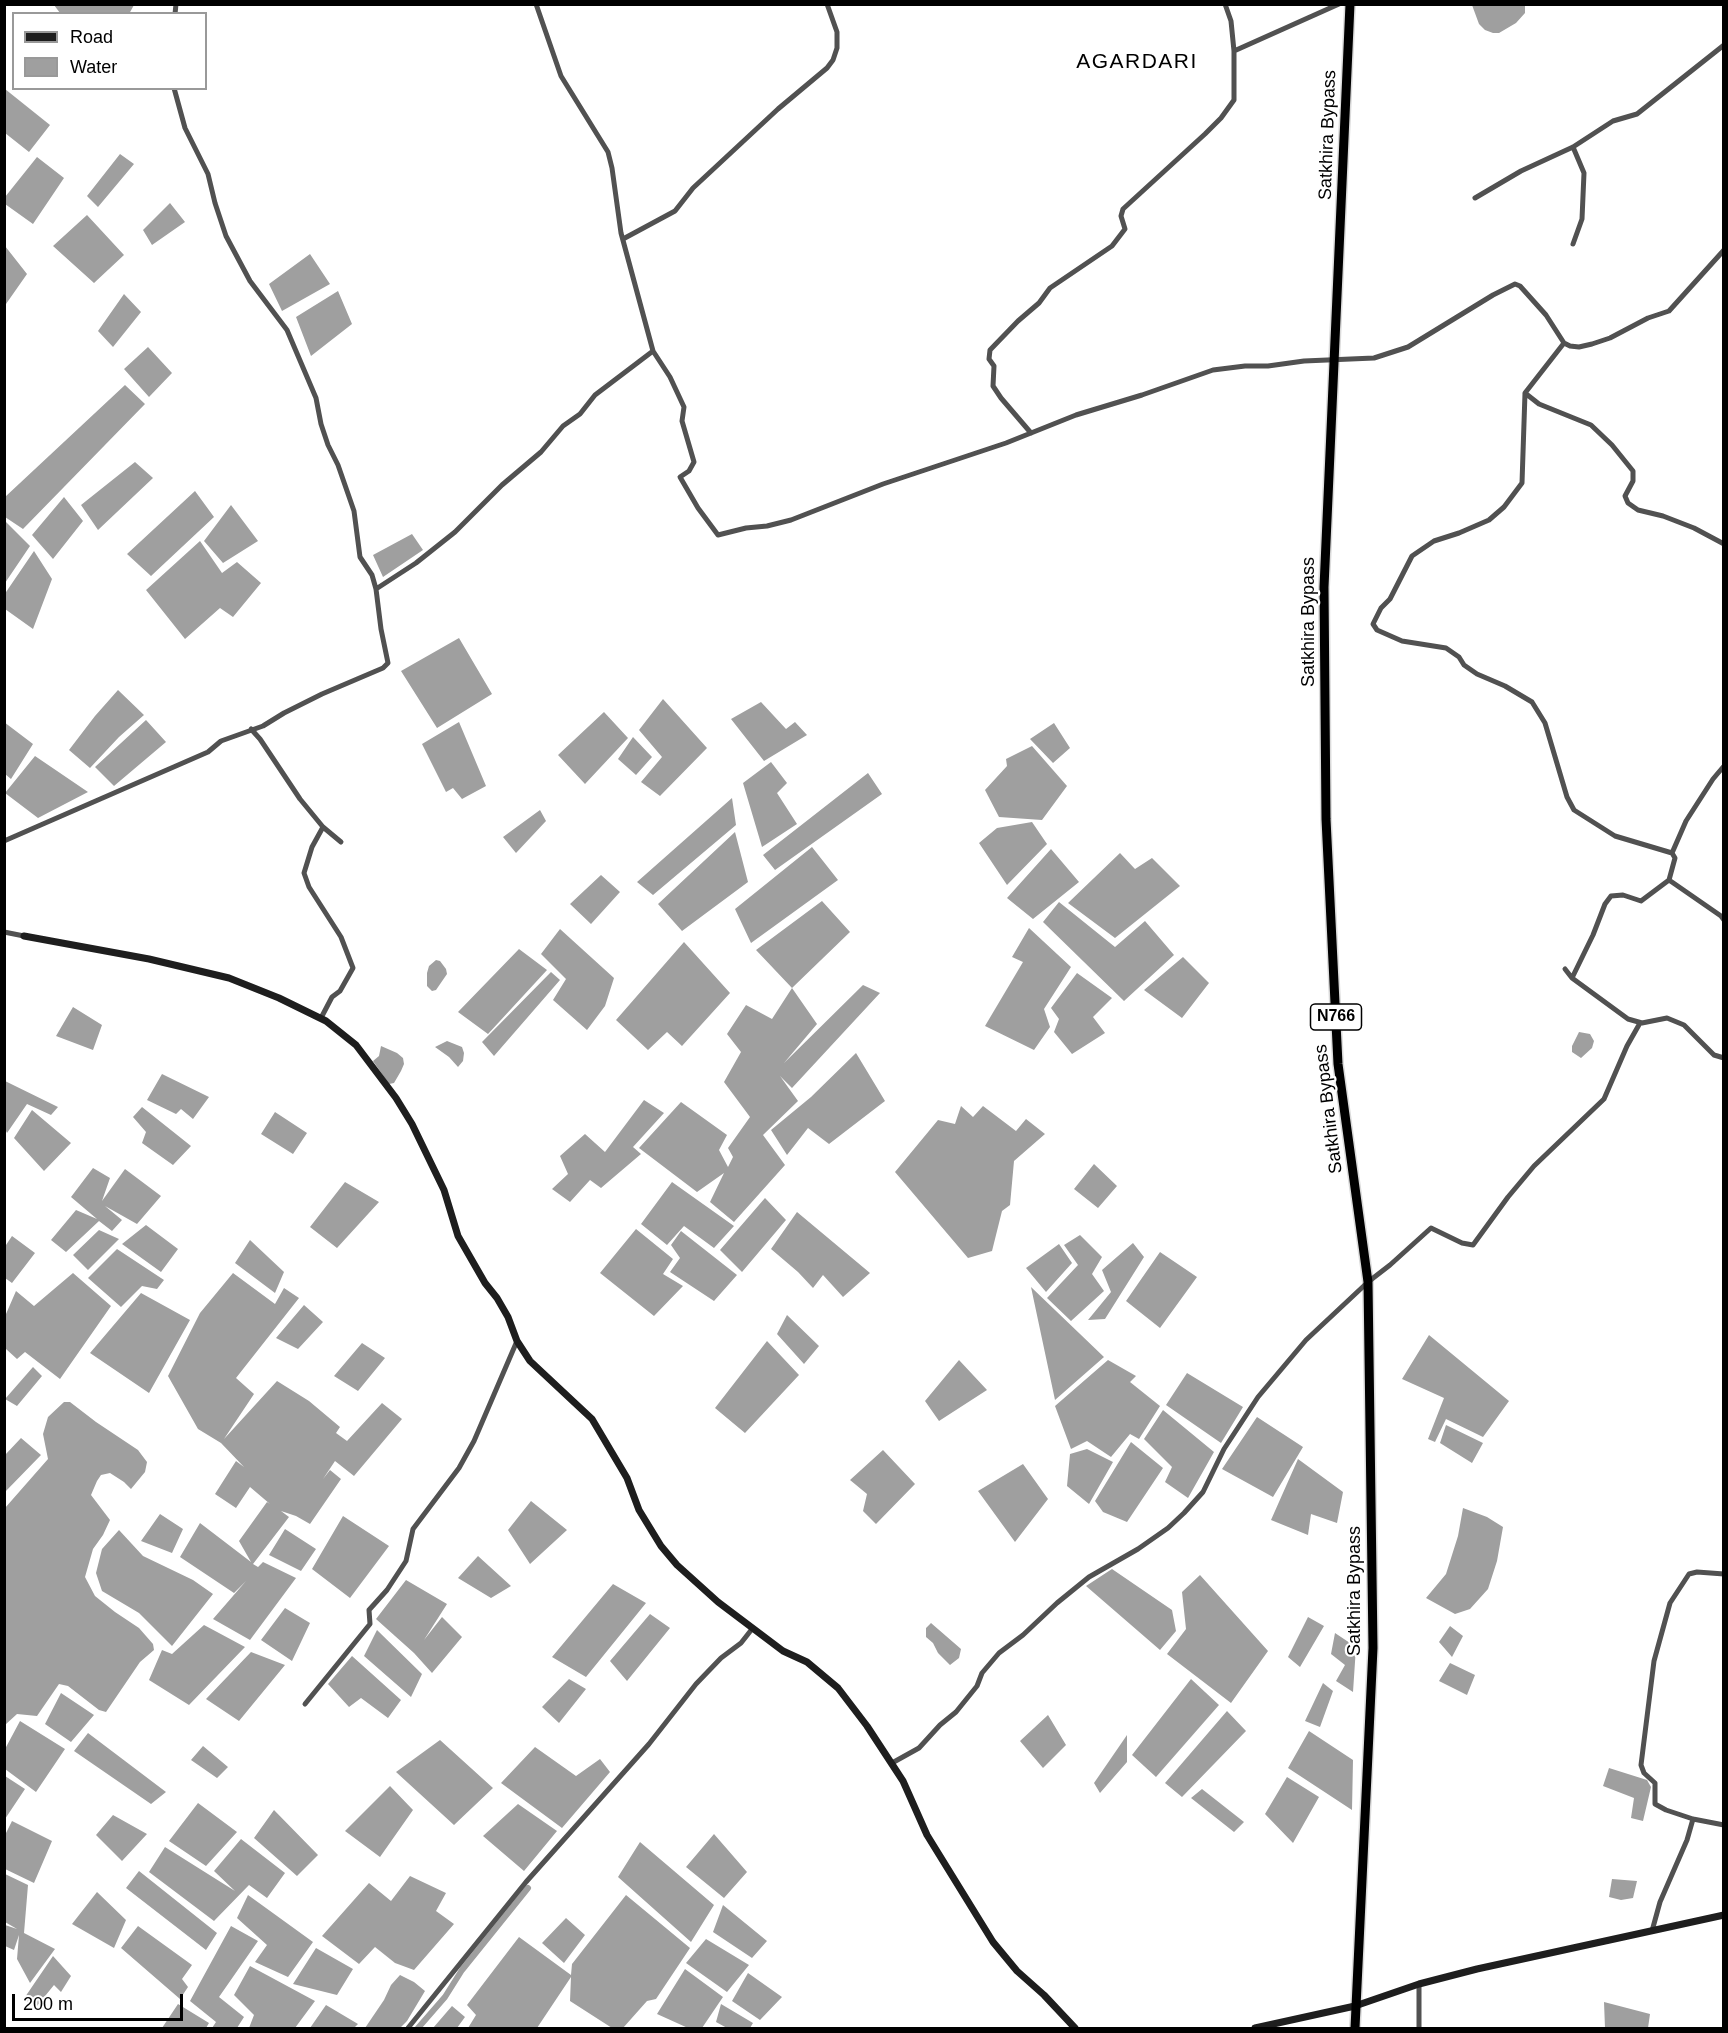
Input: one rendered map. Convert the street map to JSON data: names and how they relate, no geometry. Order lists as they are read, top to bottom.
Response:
{
  "streets": {
    "highway": ["Satkhira Bypass", "N766"]
  },
  "districts": ["AGARDARI"],
  "legend": ["Road", "Water"],
  "scale_bar": "200 m"
}
